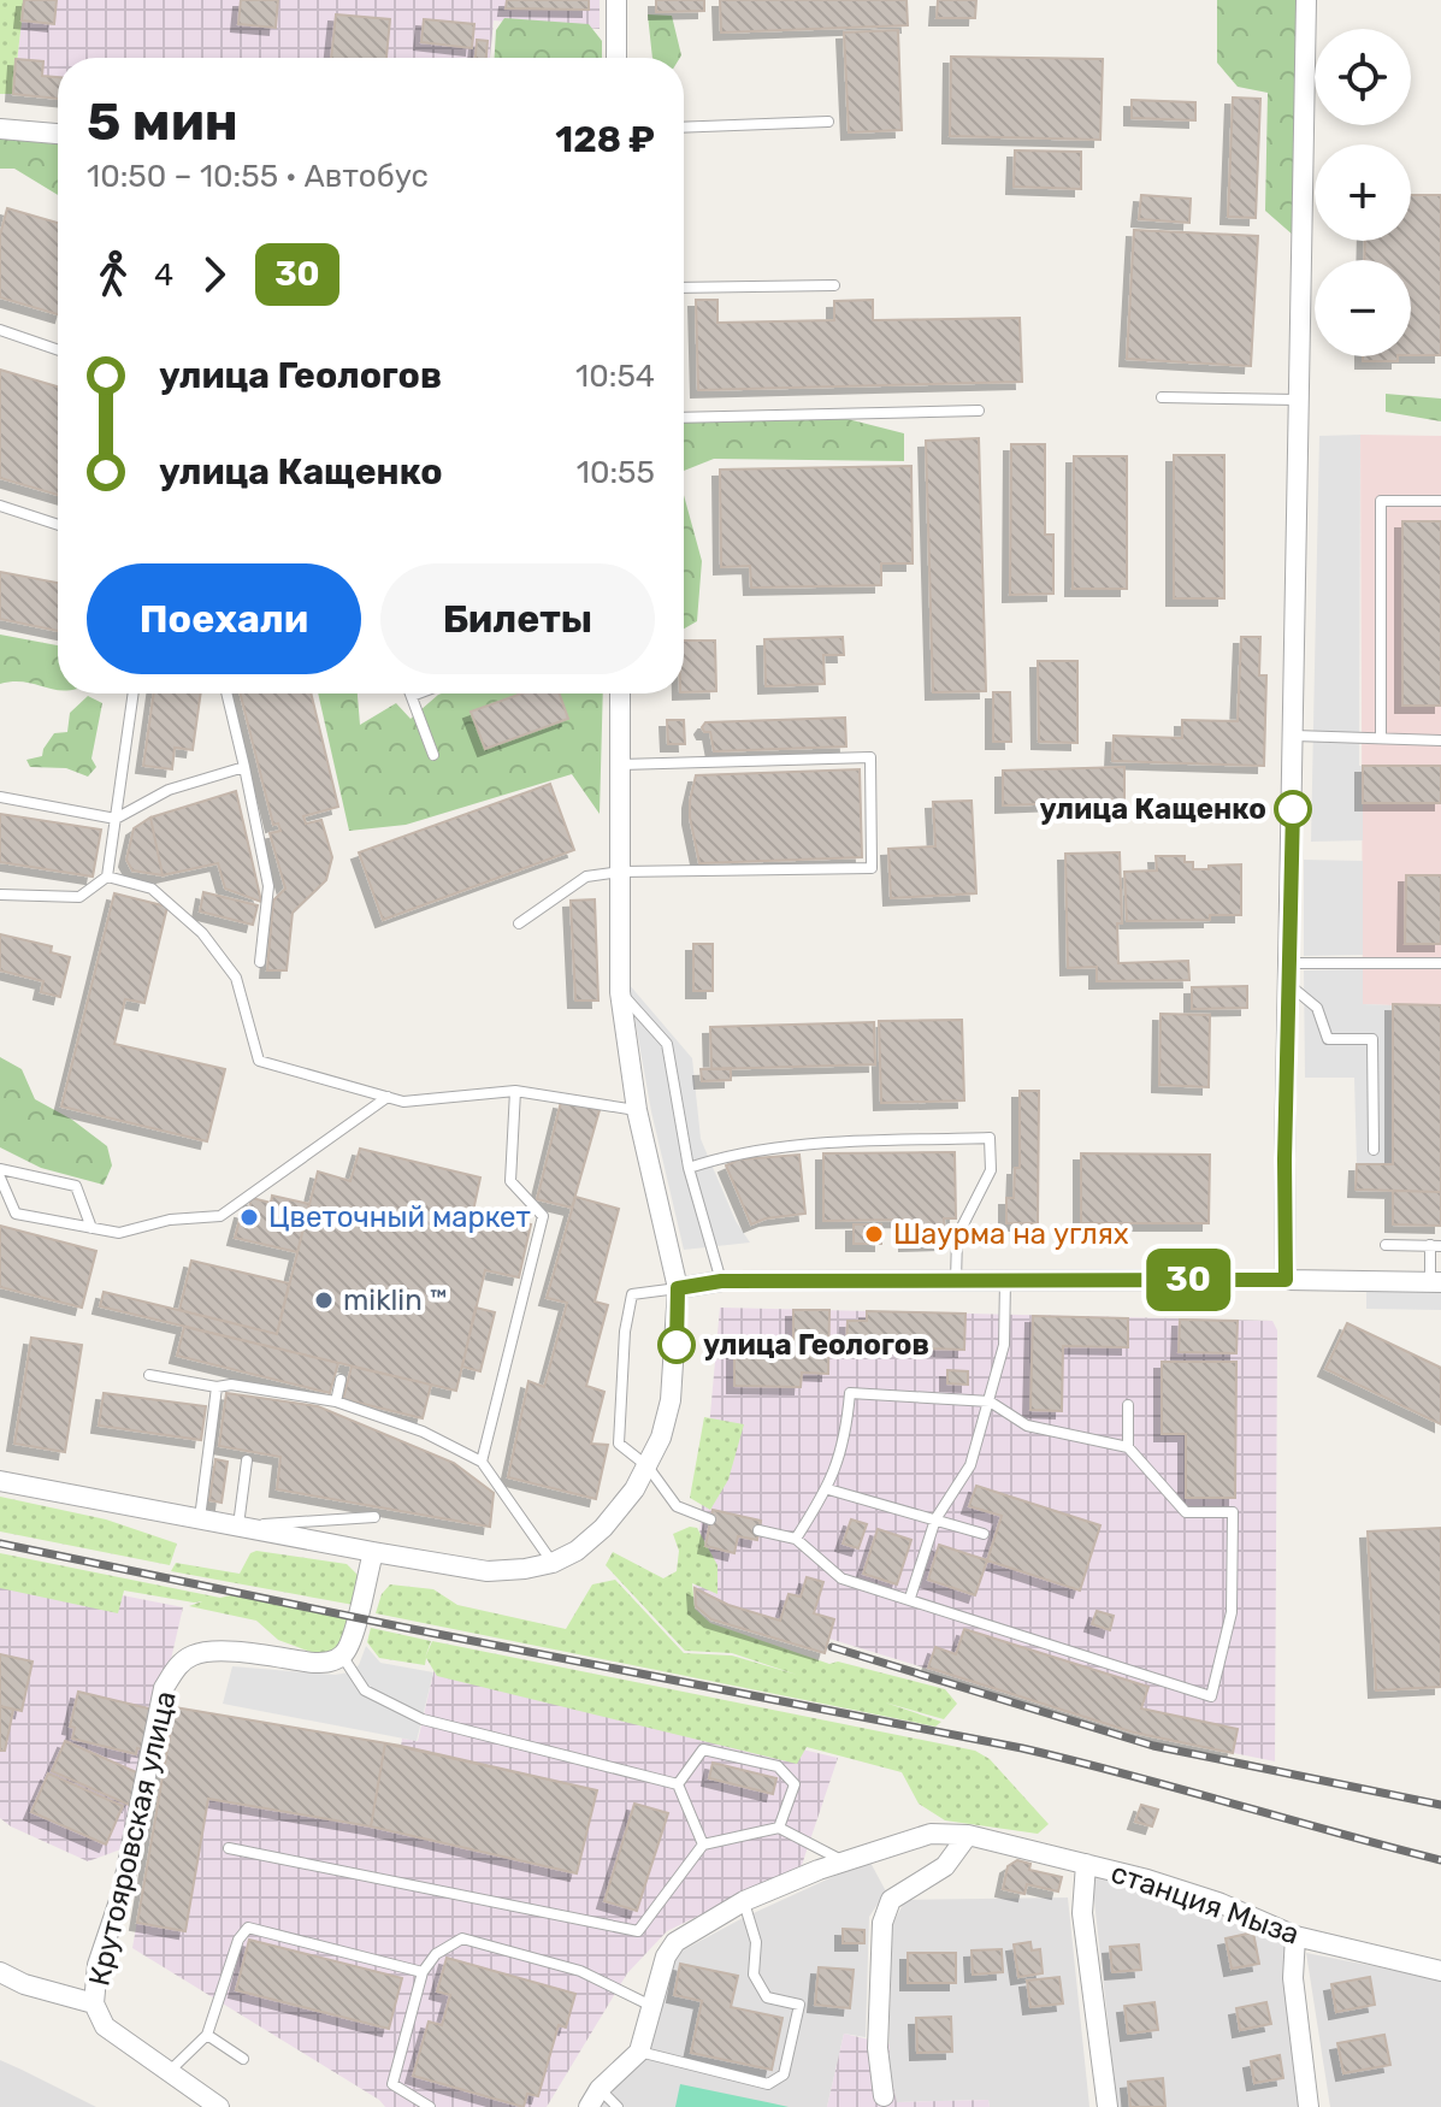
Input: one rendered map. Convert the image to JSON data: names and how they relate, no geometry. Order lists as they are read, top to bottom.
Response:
{
  "streets": {
    "street": ["Крутояровская улица", "станция Мыза"]
  },
  "places": [
    "улица Кащенко",
    "Цветочный маркет",
    "Шаурма на углях",
    "miklin ™",
    "улица Геологов"
  ],
  "lines": ["bus line 30"],
  "page": {
    "on_map": "30",
    "map_buttons": ["+", "−"],
    "heading": ["5 мин", "10:50 – 10:55 · Автобус", "128 ₽"],
    "legs": ["4", "30"],
    "list": [
      {
        "name": "улица Геологов",
        "value": "10:54"
      },
      {
        "name": "улица Кащенко",
        "value": "10:55"
      }
    ],
    "buttons": ["Поехали", "Билеты"]
  }
}
